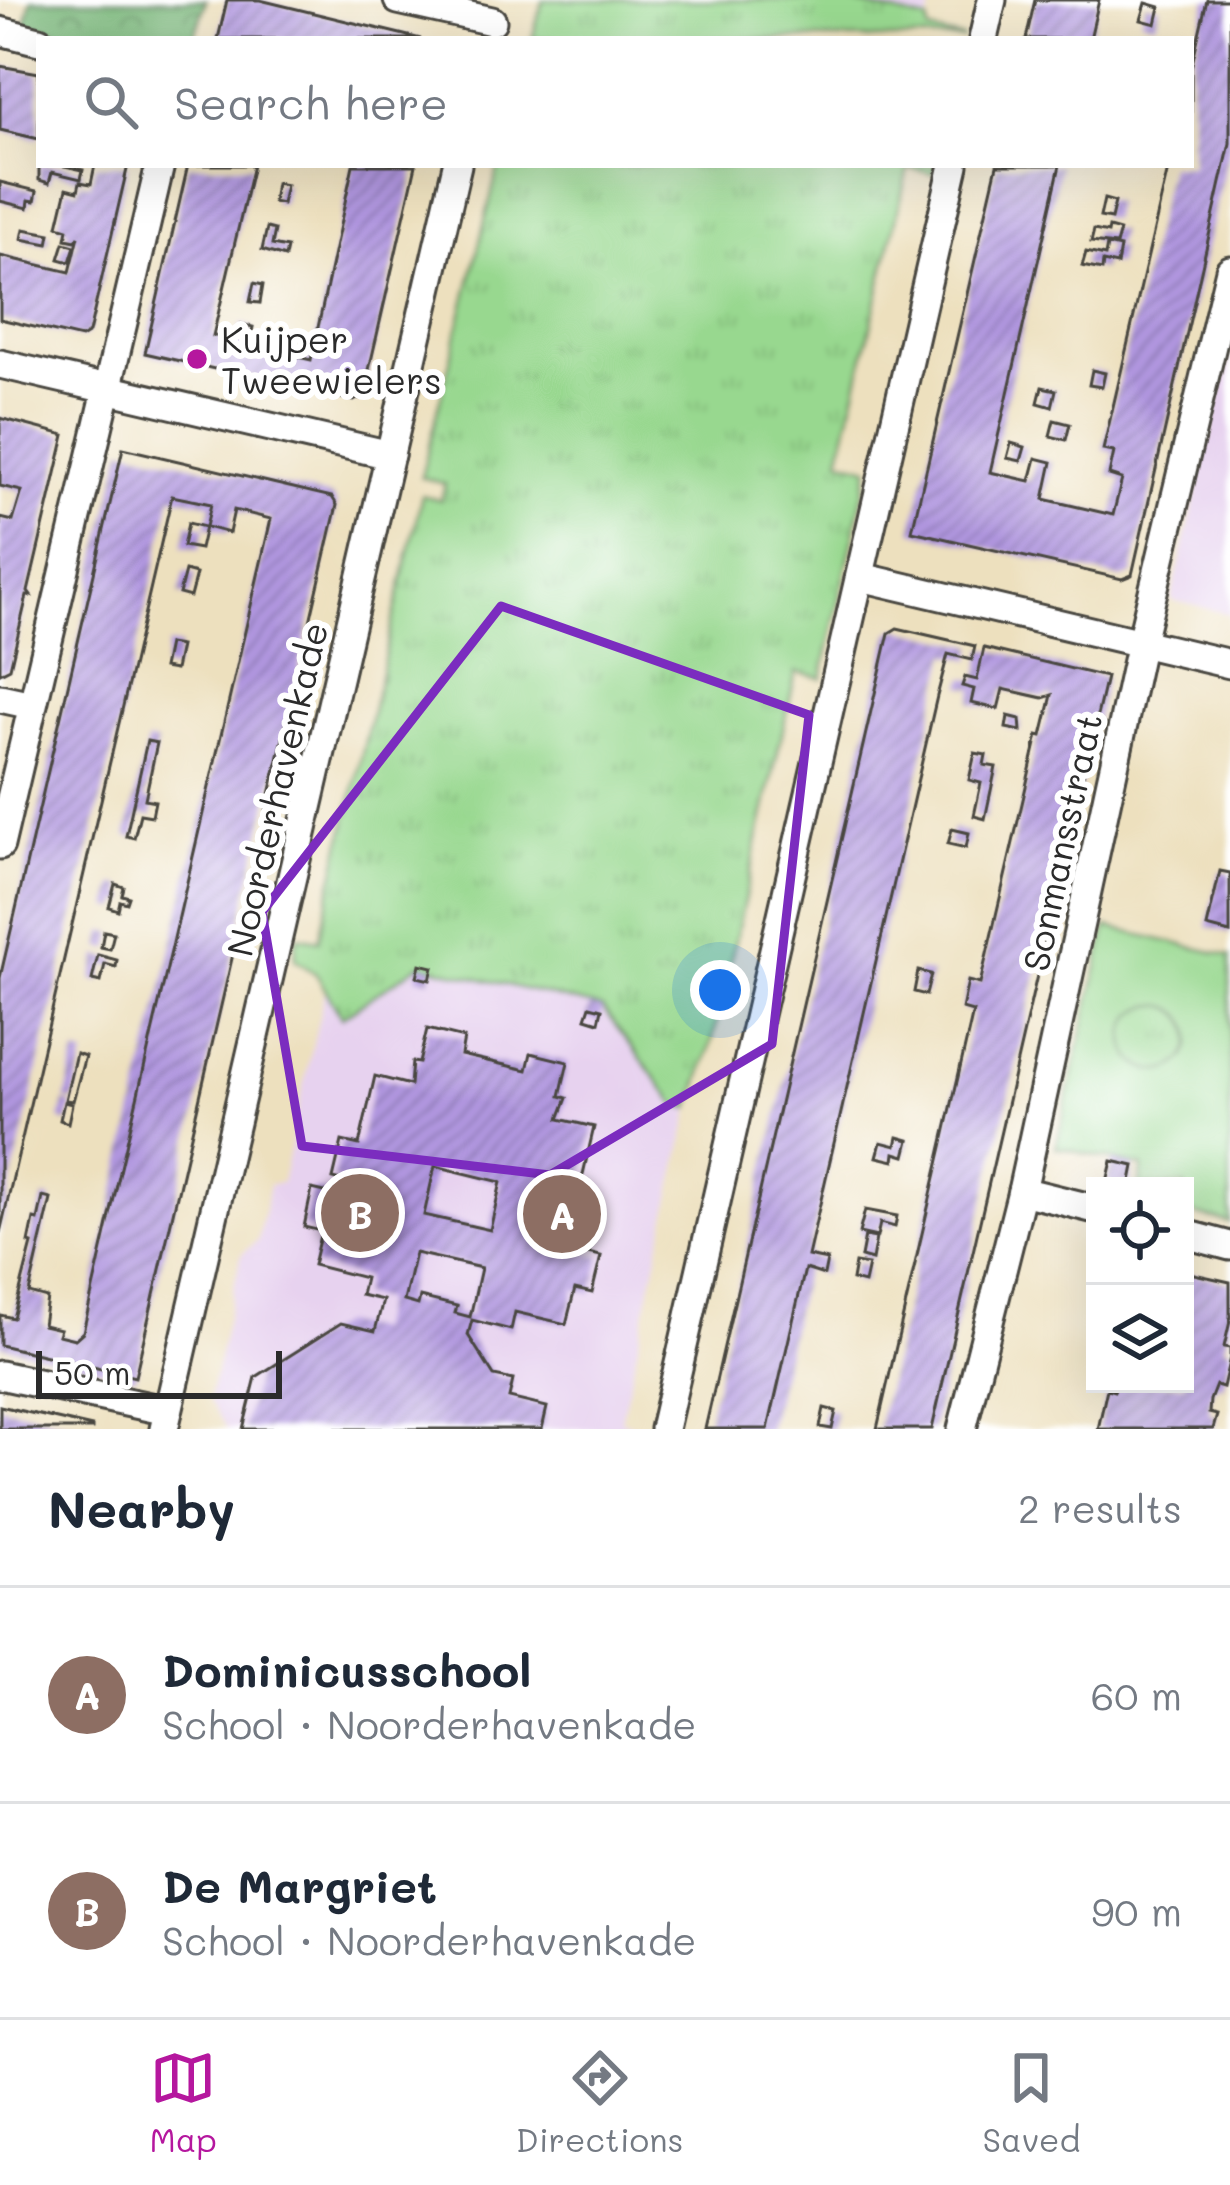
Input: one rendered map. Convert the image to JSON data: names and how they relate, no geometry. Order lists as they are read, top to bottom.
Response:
{
  "streets": {
    "street": ["Noorderhavenkade", "Sonmansstraat"]
  },
  "places": ["Kuijper Tweewielers"],
  "scale_bar": "50 m",
  "page": {
    "search": "Search here",
    "pins": ["B", "A"],
    "scale": "50 m",
    "heading": ["Nearby", "2 results"],
    "list": [
      {
        "mark": "A",
        "name": "Dominicusschool",
        "note": "School · Noorderhavenkade",
        "value": "60 m"
      },
      {
        "mark": "B",
        "name": "De Margriet",
        "note": "School · Noorderhavenkade",
        "value": "90 m"
      }
    ],
    "nav": ["Map", "Directions", "Saved"]
  }
}
